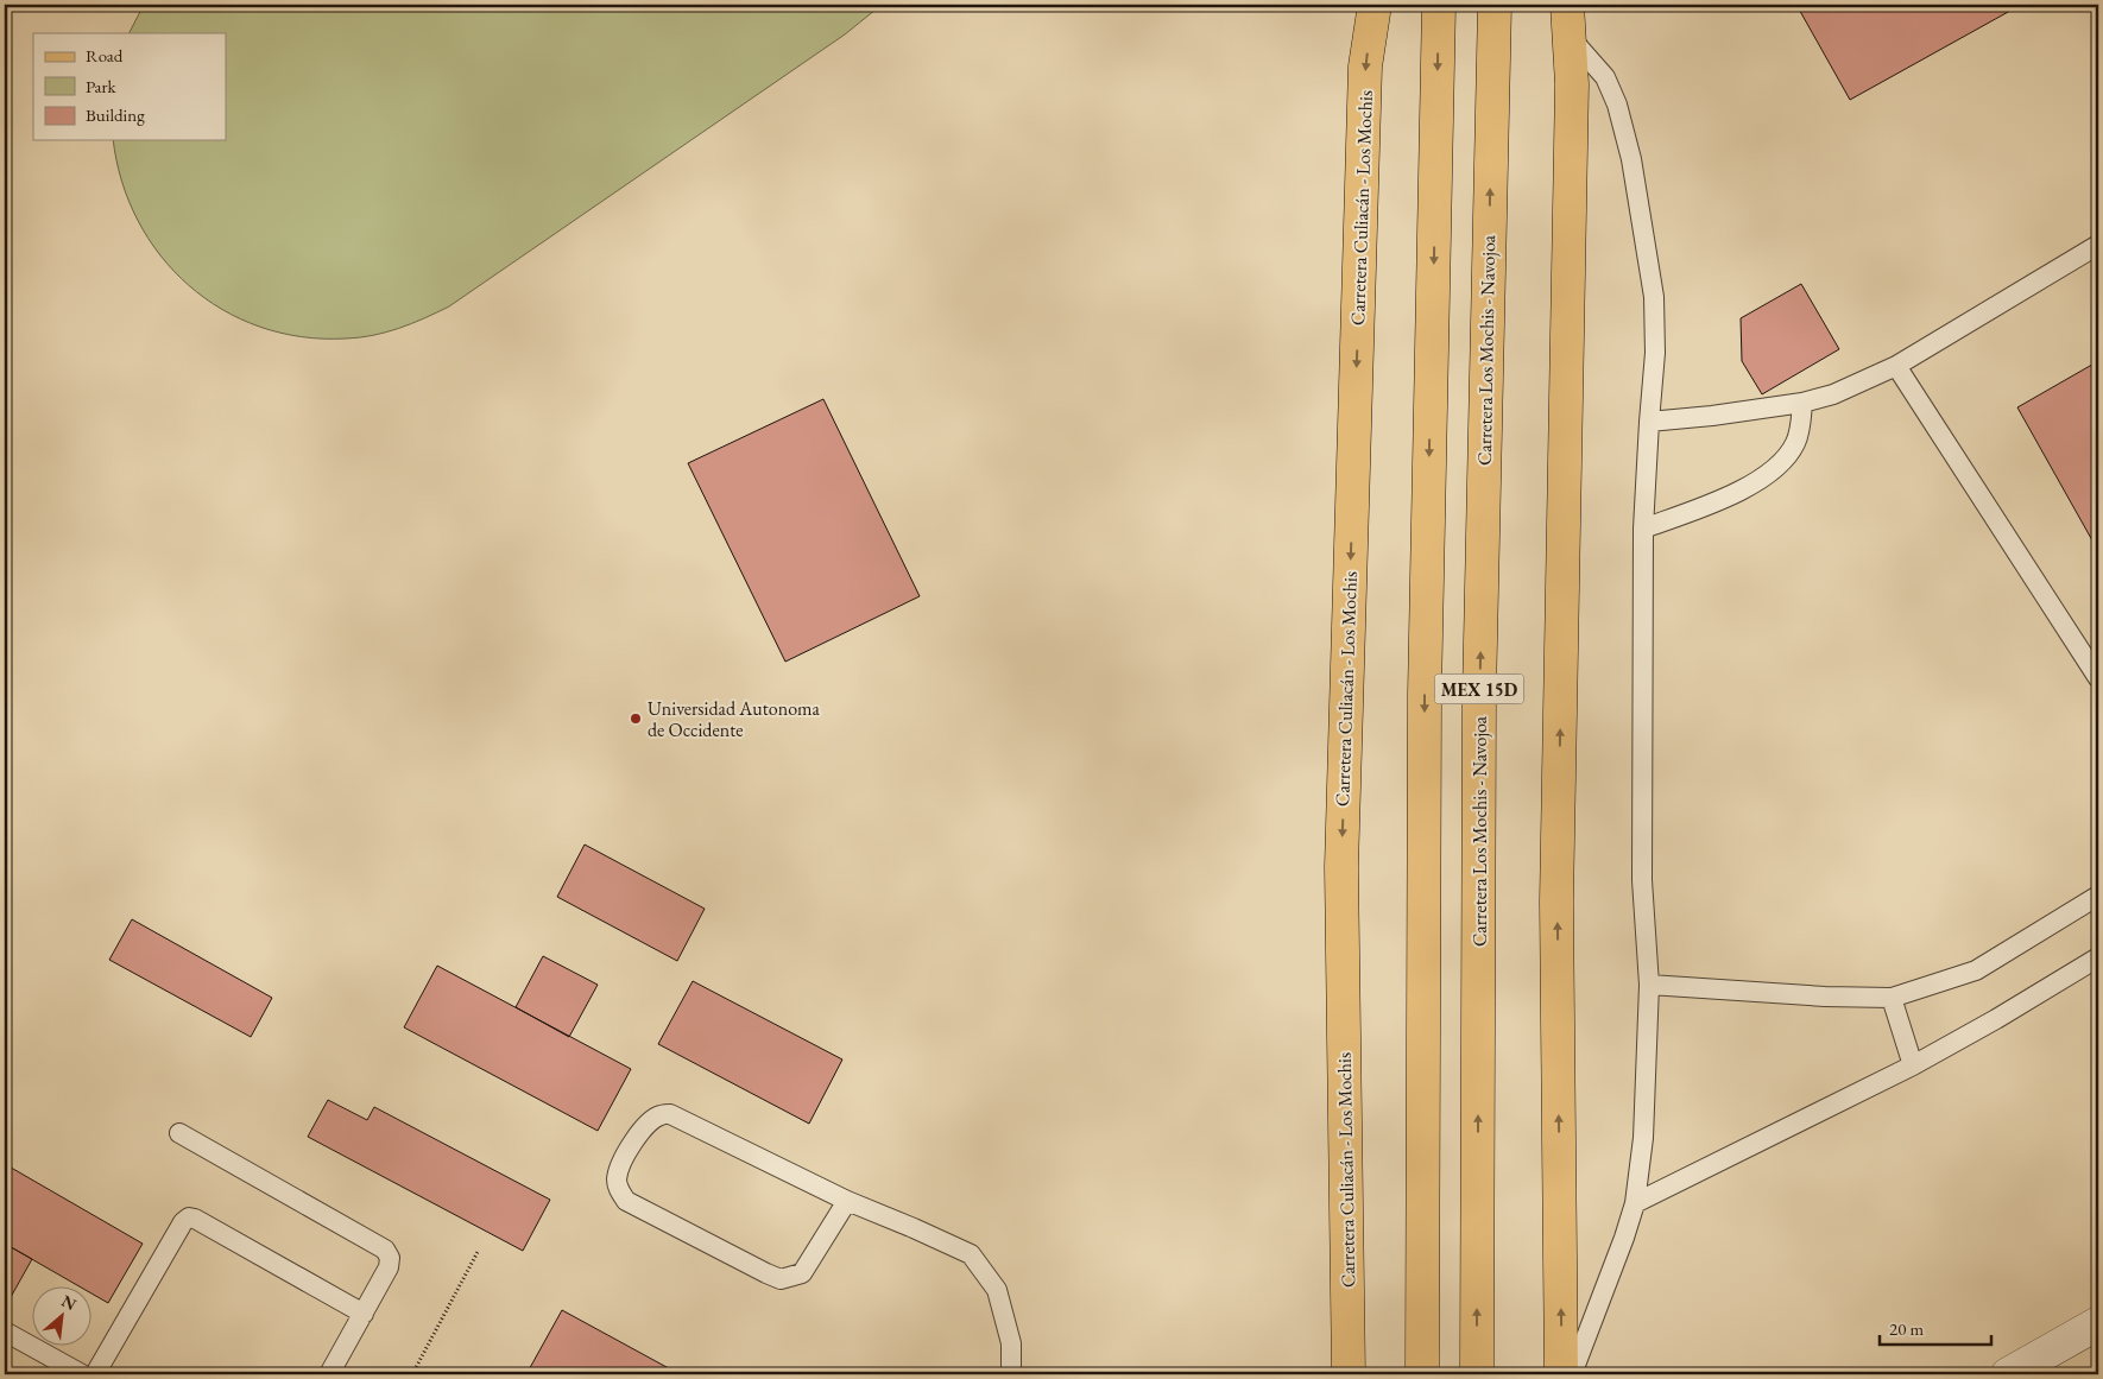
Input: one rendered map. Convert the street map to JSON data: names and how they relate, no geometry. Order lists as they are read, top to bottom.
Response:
{
  "streets": {
    "main road": ["Carretera Culiacán - Los Mochis", "Carretera Los Mochis - Navojoa", "MEX 15D"]
  },
  "places": ["Universidad Autonoma de Occidente"],
  "legend": ["Road", "Park", "Building"],
  "scale_bar": "20 m",
  "north": "top right"
}
